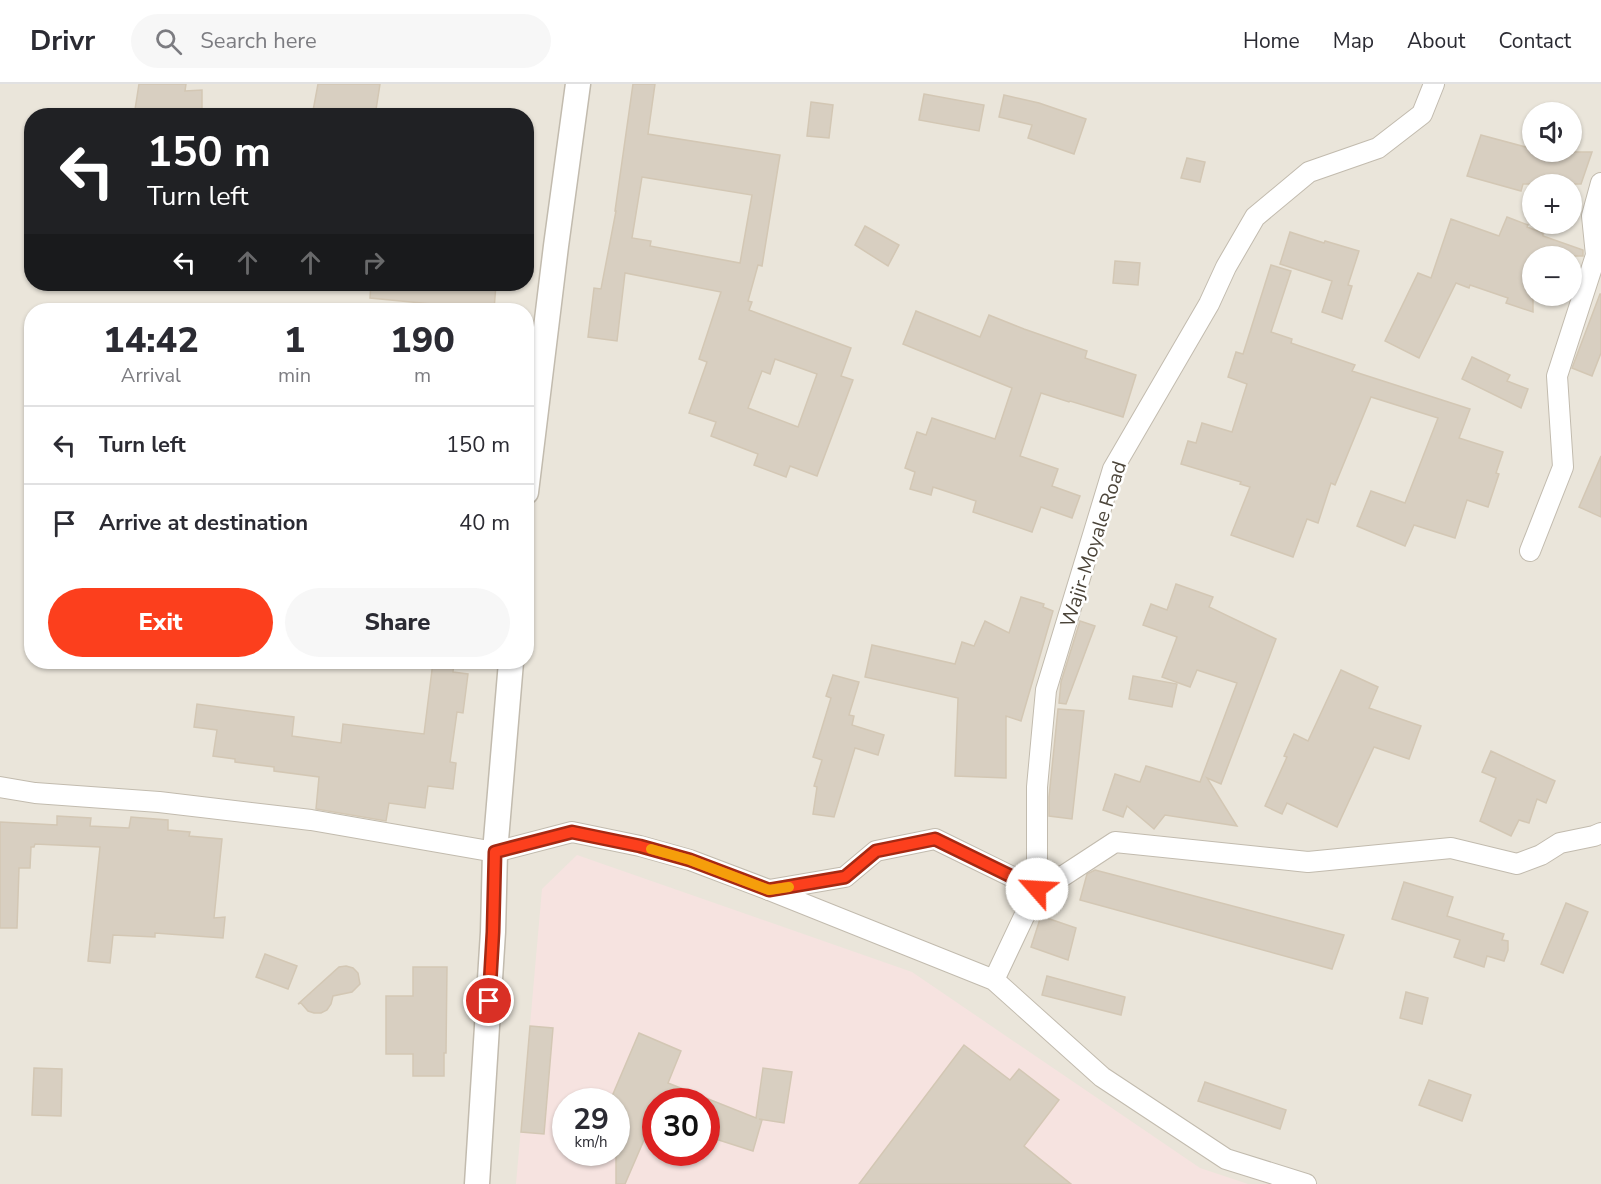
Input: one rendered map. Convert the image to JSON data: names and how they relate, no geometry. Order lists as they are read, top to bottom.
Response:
{
  "streets": {
    "street": ["Wajir-Moyale Road"]
  },
  "page": {
    "header": "Drivr",
    "search": "Search here",
    "nav": [
      "Home",
      "Map",
      "About",
      "Contact"
    ],
    "map_buttons": ["+", "−"],
    "turn": ["150 m", "Turn left"],
    "eta": [
      "14:42",
      "Arrival",
      "1",
      "min",
      "190",
      "m"
    ],
    "list": [
      {
        "name": "Turn left",
        "value": "150 m"
      },
      {
        "name": "Arrive at destination",
        "value": "40 m"
      }
    ],
    "buttons": ["Exit", "Share"],
    "speed": "29 km/h",
    "limit": "30"
  }
}
